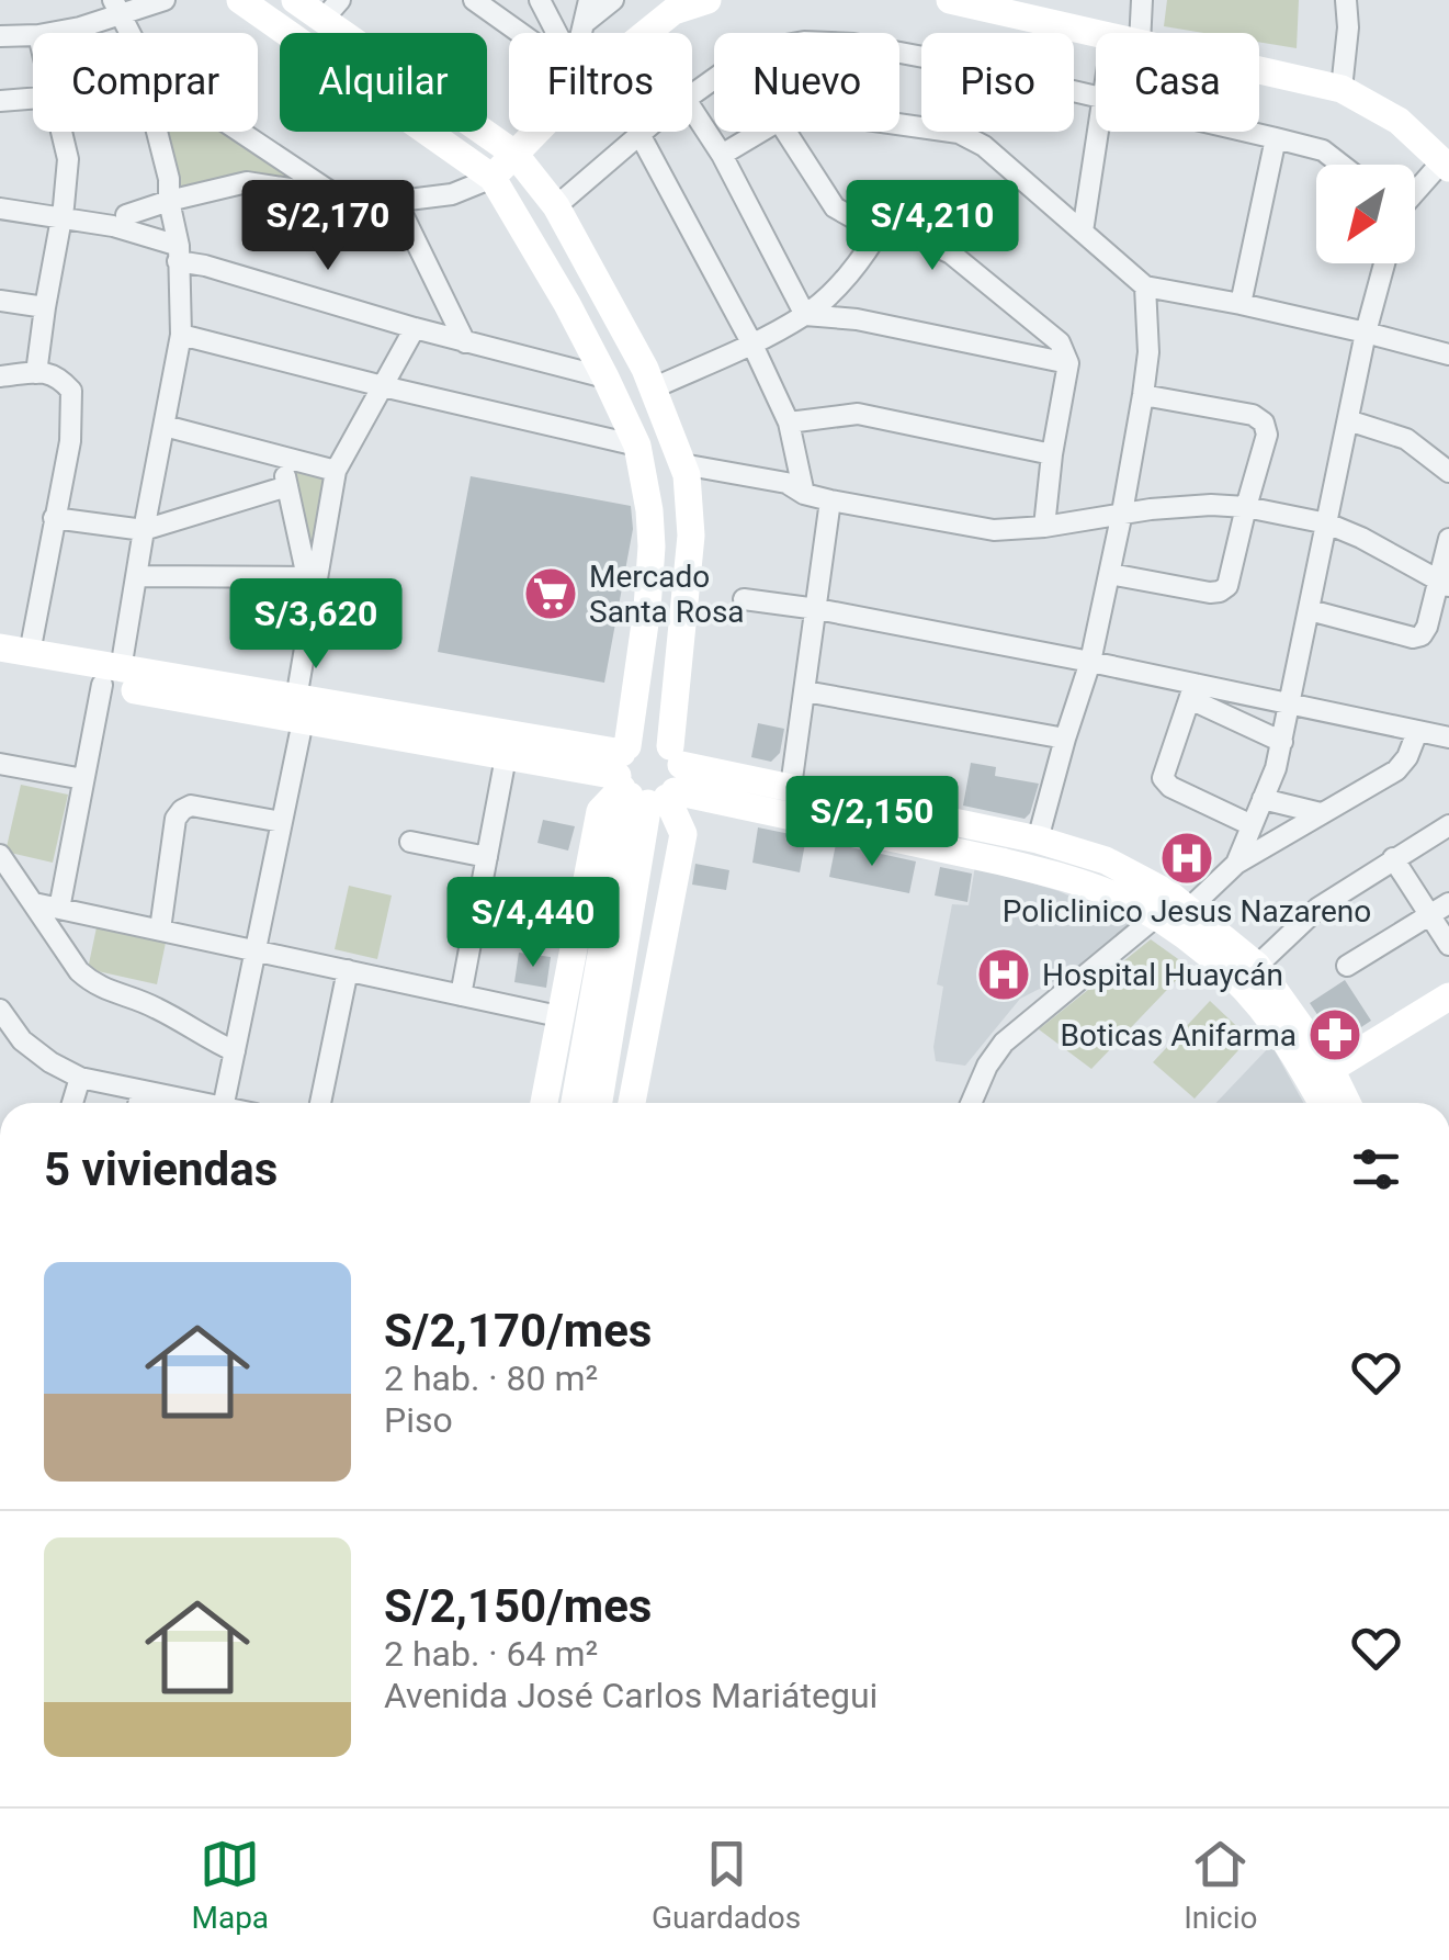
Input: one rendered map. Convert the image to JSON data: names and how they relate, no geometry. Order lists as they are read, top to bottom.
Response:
{
  "places": {
    "supermarket": ["Mercado Santa Rosa"],
    "hospital": ["Policlinico Jesus Nazareno", "Hospital Huaycán"],
    "pharmacy": ["Boticas Anifarma"]
  },
  "north": "bottom left",
  "page": {
    "chip": [
      "Comprar",
      "Alquilar",
      "Filtros",
      "Nuevo",
      "Piso",
      "Casa"
    ],
    "price": [
      "S/2,170",
      "S/4,210",
      "S/3,620",
      "S/2,150",
      "S/4,440"
    ],
    "heading": "5 viviendas",
    "list": [
      {
        "name": "S/2,170/mes",
        "note": "2 hab. · 80 m² · Piso"
      },
      {
        "name": "S/2,150/mes",
        "note": "2 hab. · 64 m² · Avenida José Carlos Mariátegui"
      }
    ],
    "tabs": ["Mapa", "Guardados", "Inicio"]
  }
}
